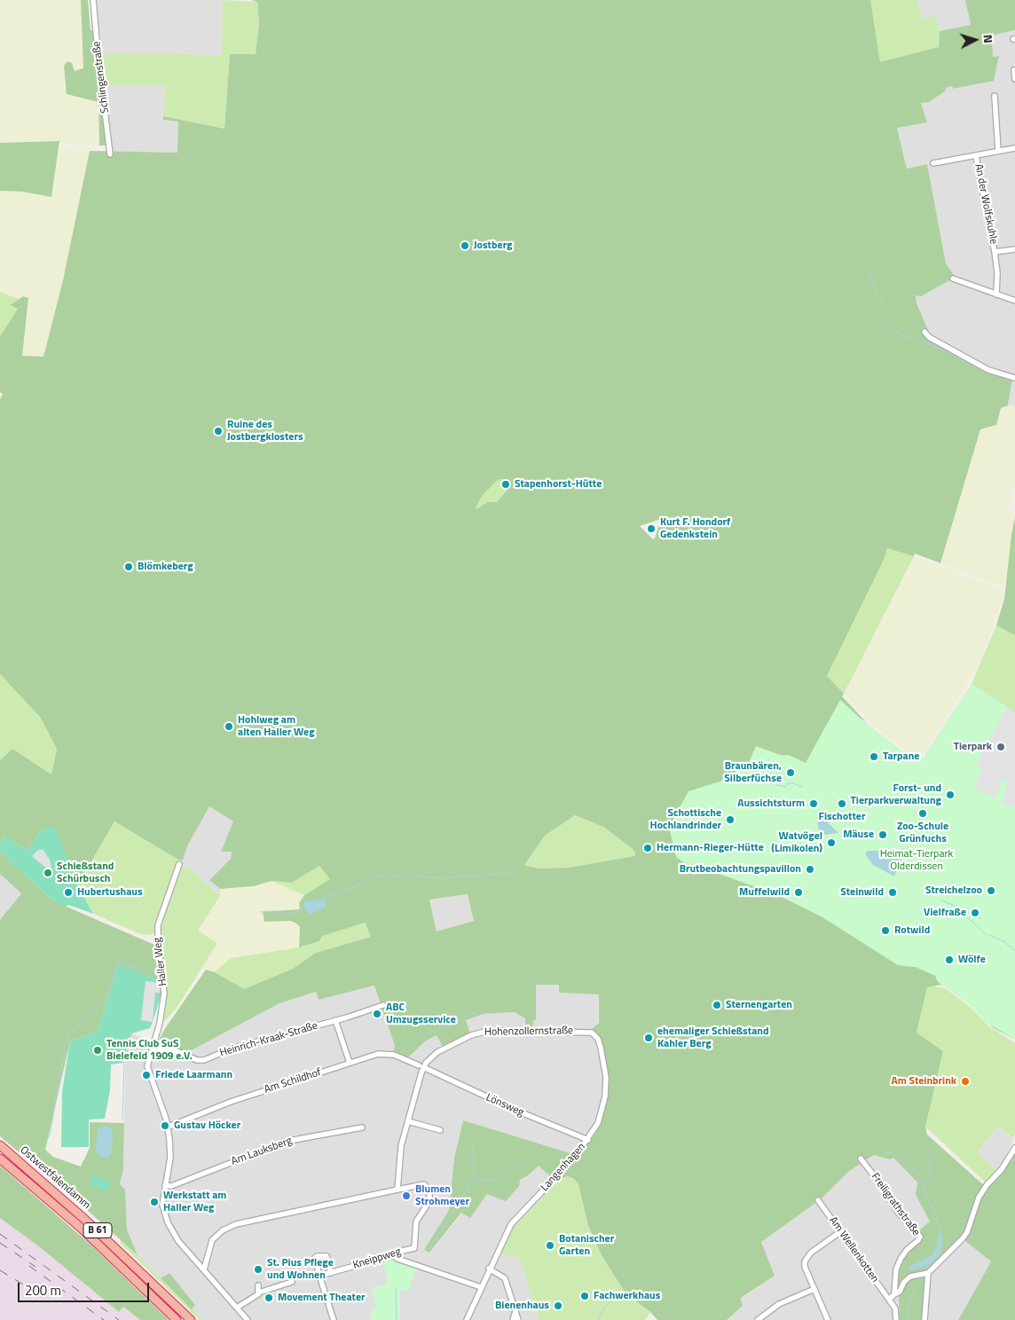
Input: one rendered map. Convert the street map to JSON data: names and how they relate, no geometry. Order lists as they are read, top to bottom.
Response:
{
  "streets": {
    "highway": ["Ostwestfalendamm", "B 61"],
    "street": [
      "Schlingenstraße",
      "An der Wolfskuhle",
      "Haller Weg",
      "Hohenzollernstraße",
      "Heinrich-Kraak-Straße",
      "Am Schildhof",
      "Lönsweg",
      "Am Lauksberg",
      "Langenhagen",
      "Freiligrathstraße",
      "Am Wellenkotten",
      "Kneippweg"
    ]
  },
  "crossings": [
    ["Haller Weg", "Heinrich-Kraak-Straße"],
    ["Haller Weg", "Am Schildhof"],
    ["Haller Weg", "Am Lauksberg"],
    ["Hohenzollernstraße", "Am Schildhof"],
    ["Hohenzollernstraße", "Lönsweg"],
    ["Hohenzollernstraße", "Langenhagen"],
    ["Hohenzollernstraße", "Kneippweg"],
    ["Am Schildhof", "Lönsweg"],
    ["Lönsweg", "Langenhagen"]
  ],
  "parks": ["Heimat-Tierpark Olderdissen"],
  "places": [
    "Jostberg",
    "Ruine des Jostbergklosters",
    "Stapenhorst-Hütte",
    "Kurt F. Hondorf Gedenkstein",
    "Blömkeberg",
    "Hohlweg am alten Haller Weg",
    "Tierpark",
    "Tarpane",
    "Braunbären, Silberfüchse",
    "Forst- und Tierparkverwaltung",
    "Aussichtsturm",
    "Fischotter",
    "Zoo-Schule Grünfuchs",
    "Schottische Hochlandrinder",
    "Mäuse",
    "Watvögel (Limikolen)",
    "Hermann-Rieger-Hütte",
    "Brutbeobachtungspavillon",
    "Schießstand Schürbusch",
    "Streichelzoo",
    "Hubertushaus",
    "Muffelwild",
    "Steinwild",
    "Vielfraße",
    "Rotwild",
    "Wölfe",
    "Sternengarten",
    "ABC Umzugsservice",
    "ehemaliger Schießstand Kahler Berg",
    "Tennis Club SuS Bielefeld 1909 e.V.",
    "Friede Laarmann",
    "Am Steinbrink",
    "Gustav Höcker",
    "Blumen Strohmeyer",
    "Werkstatt am Haller Weg",
    "Botanischer Garten",
    "St. Pius Pflege und Wohnen",
    "Fachwerkhaus",
    "Movement Theater",
    "Bienenhaus"
  ],
  "scale_bar": "200 m",
  "north": "right"
}
